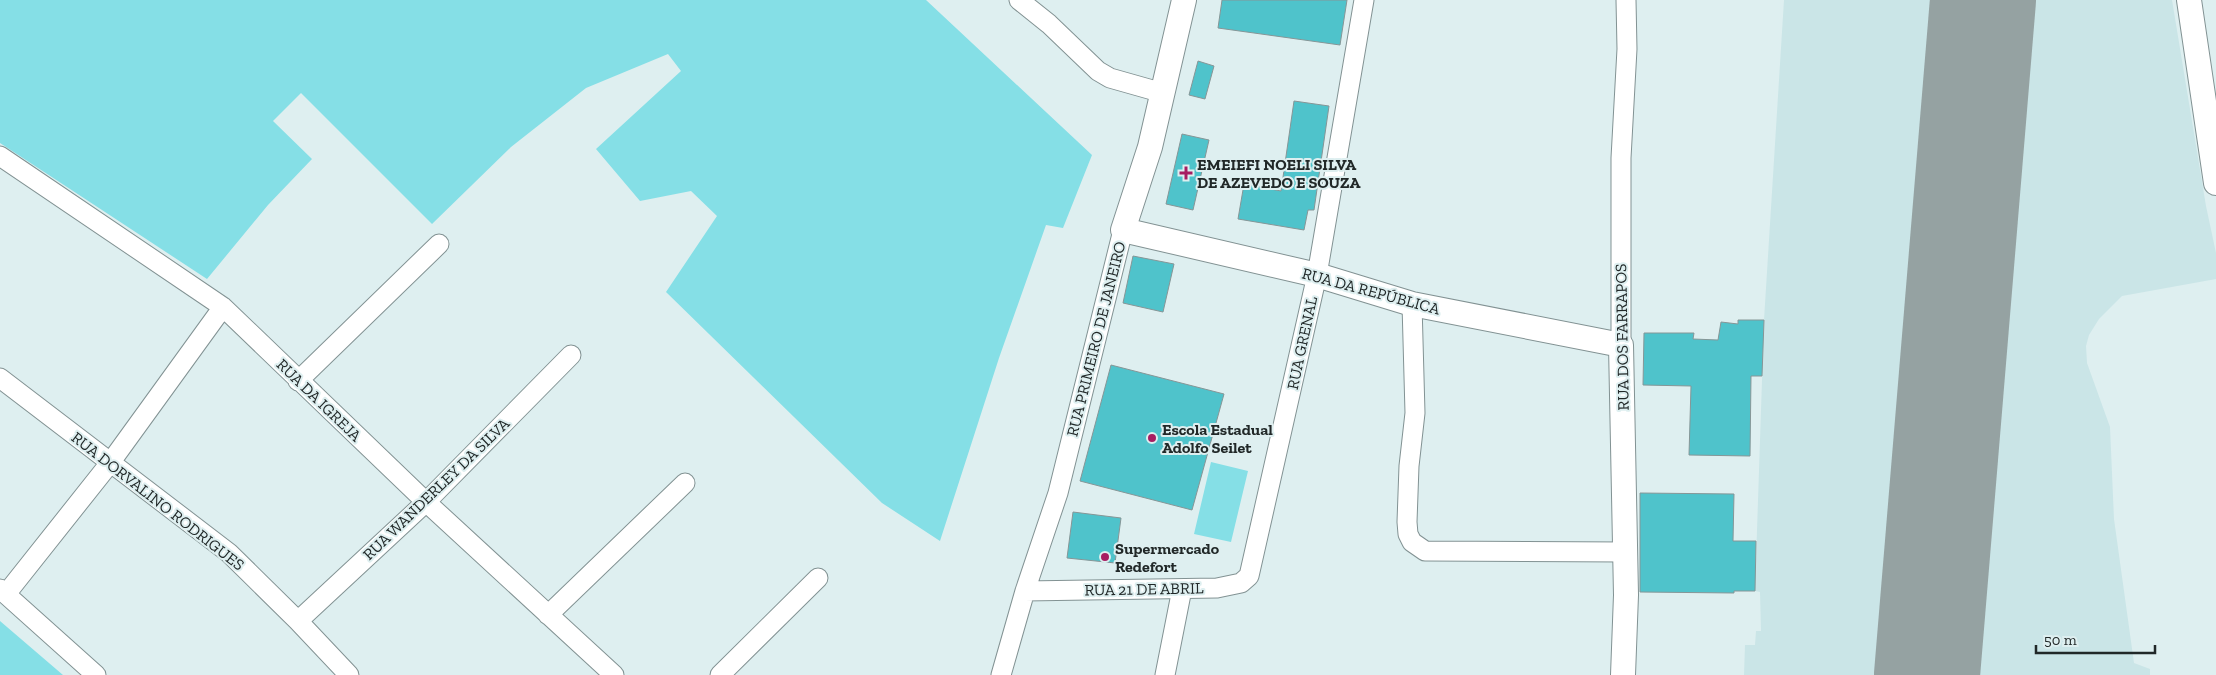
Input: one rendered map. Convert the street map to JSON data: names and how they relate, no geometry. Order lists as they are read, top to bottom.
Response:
{
  "streets": {
    "street": [
      "RUA DA REPÚBLICA",
      "RUA DOS FARRAPOS",
      "RUA PRIMEIRO DE JANEIRO",
      "RUA GRENAL",
      "RUA DA IGREJA",
      "RUA WANDERLEY DA SILVA",
      "RUA DORVALINO RODRIGUES",
      "RUA 21 DE ABRIL"
    ]
  },
  "crossings": [
    ["RUA DA REPÚBLICA", "RUA DOS FARRAPOS"],
    ["RUA DA REPÚBLICA", "RUA PRIMEIRO DE JANEIRO"],
    ["RUA DA REPÚBLICA", "RUA GRENAL"],
    ["RUA PRIMEIRO DE JANEIRO", "RUA 21 DE ABRIL"],
    ["RUA GRENAL", "RUA 21 DE ABRIL"],
    ["RUA DA IGREJA", "RUA WANDERLEY DA SILVA"],
    ["RUA WANDERLEY DA SILVA", "RUA DORVALINO RODRIGUES"]
  ],
  "places": {
    "health": ["EMEIEFI NOELI SILVA DE AZEVEDO E SOUZA"],
    "other": ["Escola Estadual Adolfo Seilet", "Supermercado Redefort"]
  },
  "scale_bar": "50 m"
}
